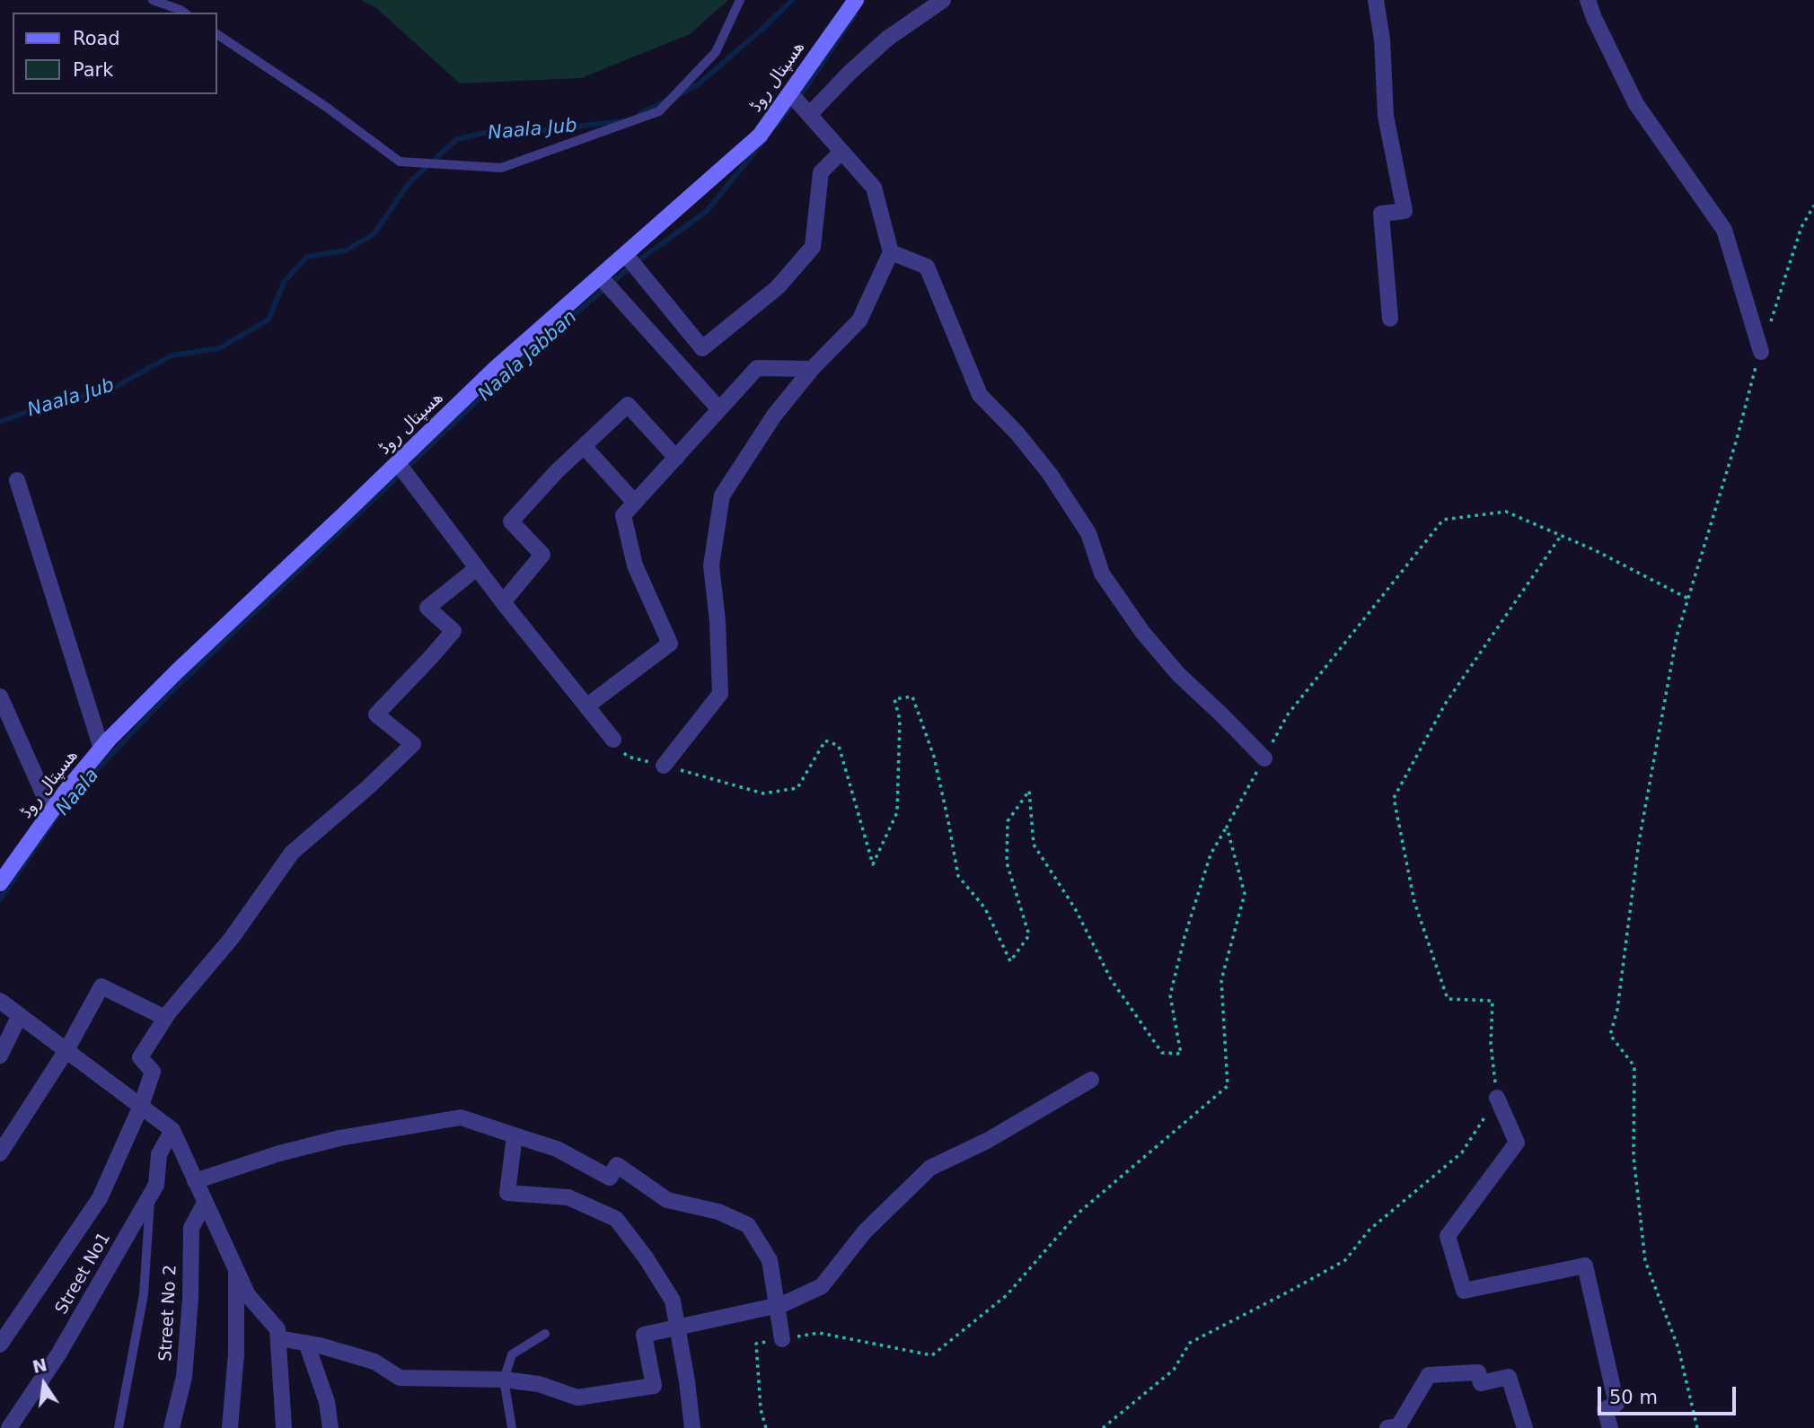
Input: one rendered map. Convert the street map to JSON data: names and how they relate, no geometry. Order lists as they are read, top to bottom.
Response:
{
  "streets": {
    "main road": ["ھسپتال روڈ"],
    "street": ["Street No1", "Street No 2"]
  },
  "water": ["Naala Jub", "Naala Jabban", "Naala"],
  "legend": ["Road", "Park"],
  "scale_bar": "50 m",
  "north": "top"
}
